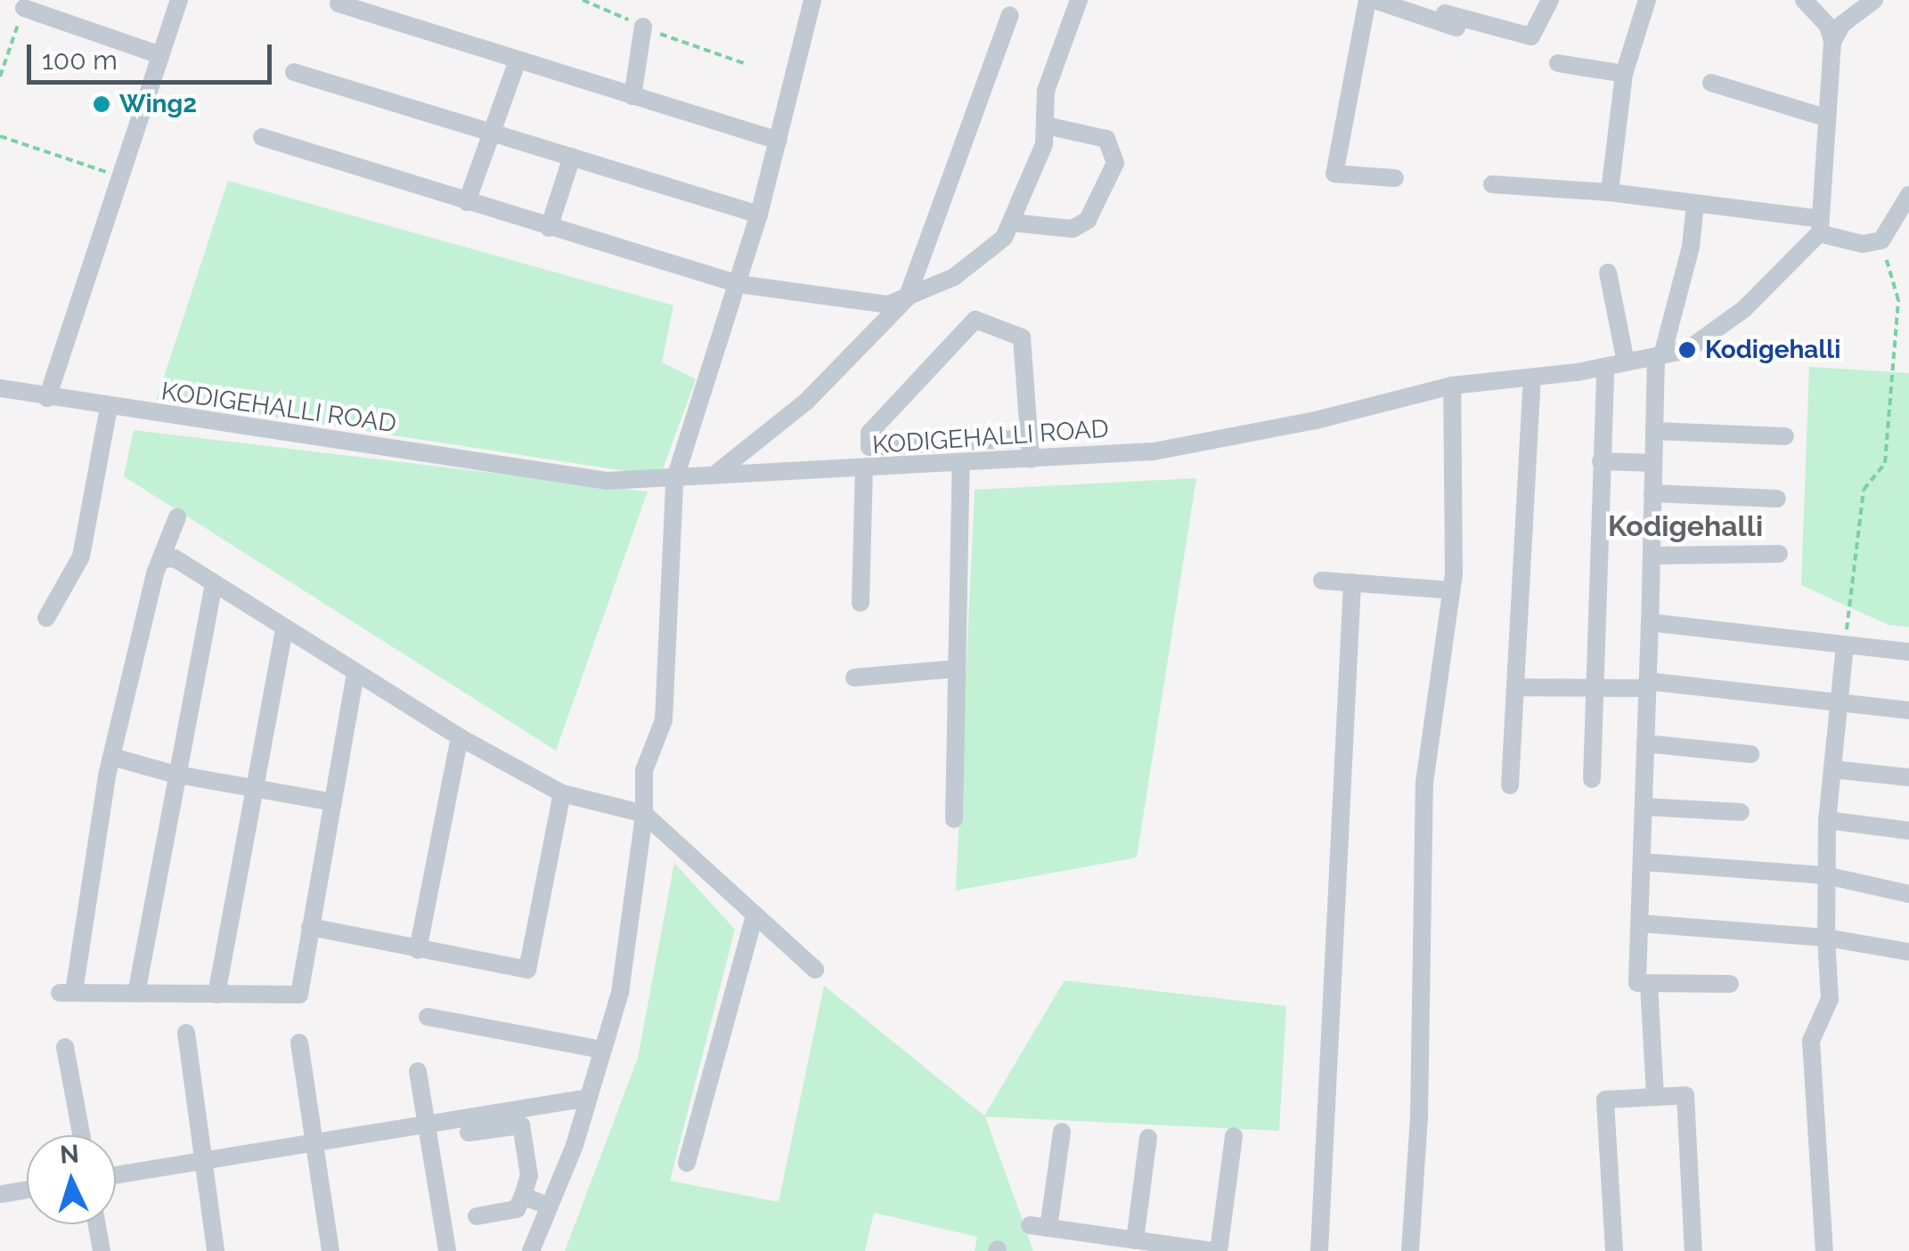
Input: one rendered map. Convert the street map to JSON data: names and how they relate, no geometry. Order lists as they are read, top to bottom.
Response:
{
  "streets": {
    "street": ["KODIGEHALLI ROAD"]
  },
  "districts": ["Kodigehalli"],
  "places": ["Wing2", "Kodigehalli"],
  "scale_bar": "100 m",
  "north": "top"
}
